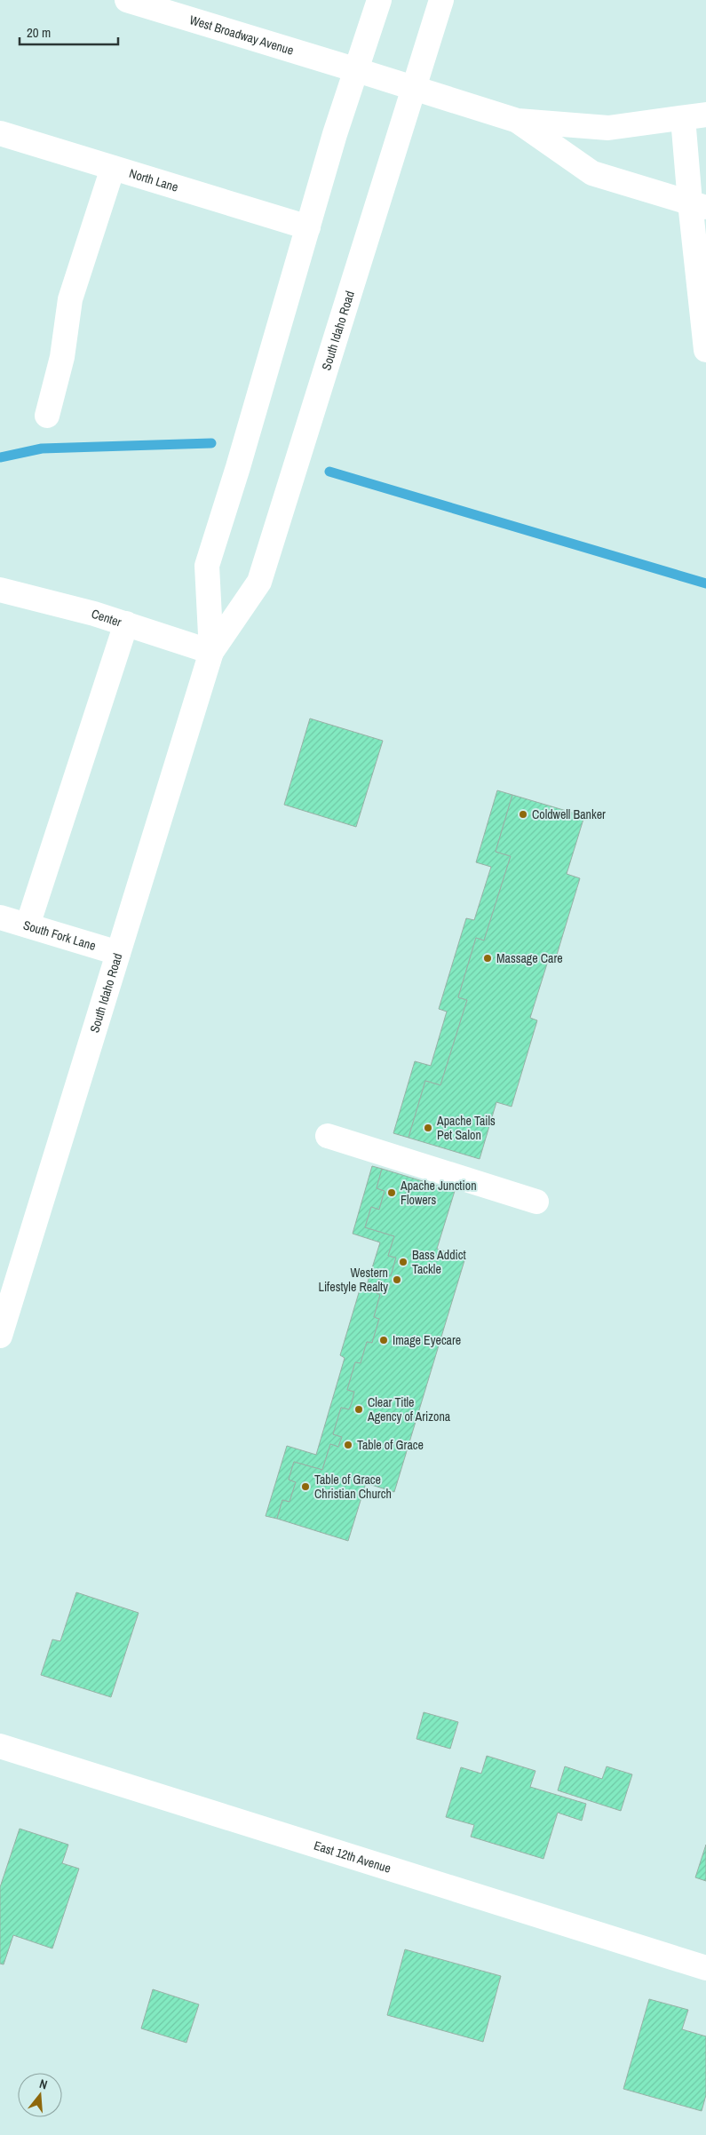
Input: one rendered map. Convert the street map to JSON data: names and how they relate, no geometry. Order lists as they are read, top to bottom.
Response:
{
  "streets": {
    "main road": [
      "West Broadway Avenue",
      "North Lane",
      "South Idaho Road",
      "Center",
      "South Fork Lane",
      "East 12th Avenue"
    ]
  },
  "crossings": [
    ["West Broadway Avenue", "South Idaho Road"],
    ["North Lane", "South Idaho Road"],
    ["South Idaho Road", "Center"],
    ["South Idaho Road", "South Fork Lane"]
  ],
  "places": [
    "Coldwell Banker",
    "Massage Care",
    "Apache Tails Pet Salon",
    "Apache Junction Flowers",
    "Bass Addict Tackle",
    "Western Lifestyle Realty",
    "Image Eyecare",
    "Clear Title Agency of Arizona",
    "Table of Grace",
    "Table of Grace Christian Church"
  ],
  "scale_bar": "20 m",
  "north": "top"
}
